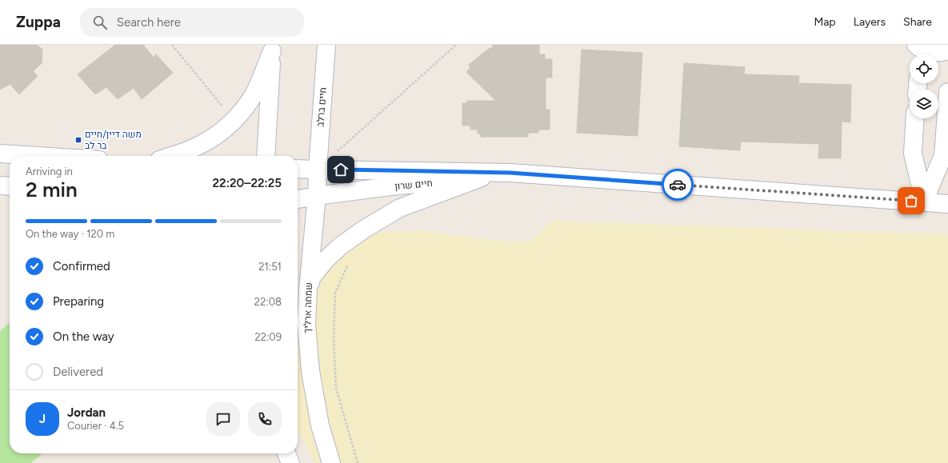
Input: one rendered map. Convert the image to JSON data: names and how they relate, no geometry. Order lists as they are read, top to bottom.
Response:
{
  "streets": {
    "street": ["חיים ברלב", "חיים שרון", "שמחה ארליך"]
  },
  "crossings": [
    ["חיים ברלב", "חיים שרון"],
    ["חיים ברלב", "שמחה ארליך"],
    ["חיים שרון", "שמחה ארליך"]
  ],
  "places": {
    "transit": ["משה דיין/חיים בר לב"]
  },
  "page": {
    "header": "Zuppa",
    "search": "Search here",
    "nav": ["Map", "Layers", "Share"],
    "heading": ["2 min", "Arriving in", "22:20–22:25"],
    "panel": ["Jordan", "Courier · 4.5"],
    "bar": "On the way · 120 m",
    "list": [
      ["Confirmed", "21:51"],
      ["Preparing", "22:08"],
      ["On the way", "22:09"],
      "Delivered"
    ],
    "round": "J"
  }
}
